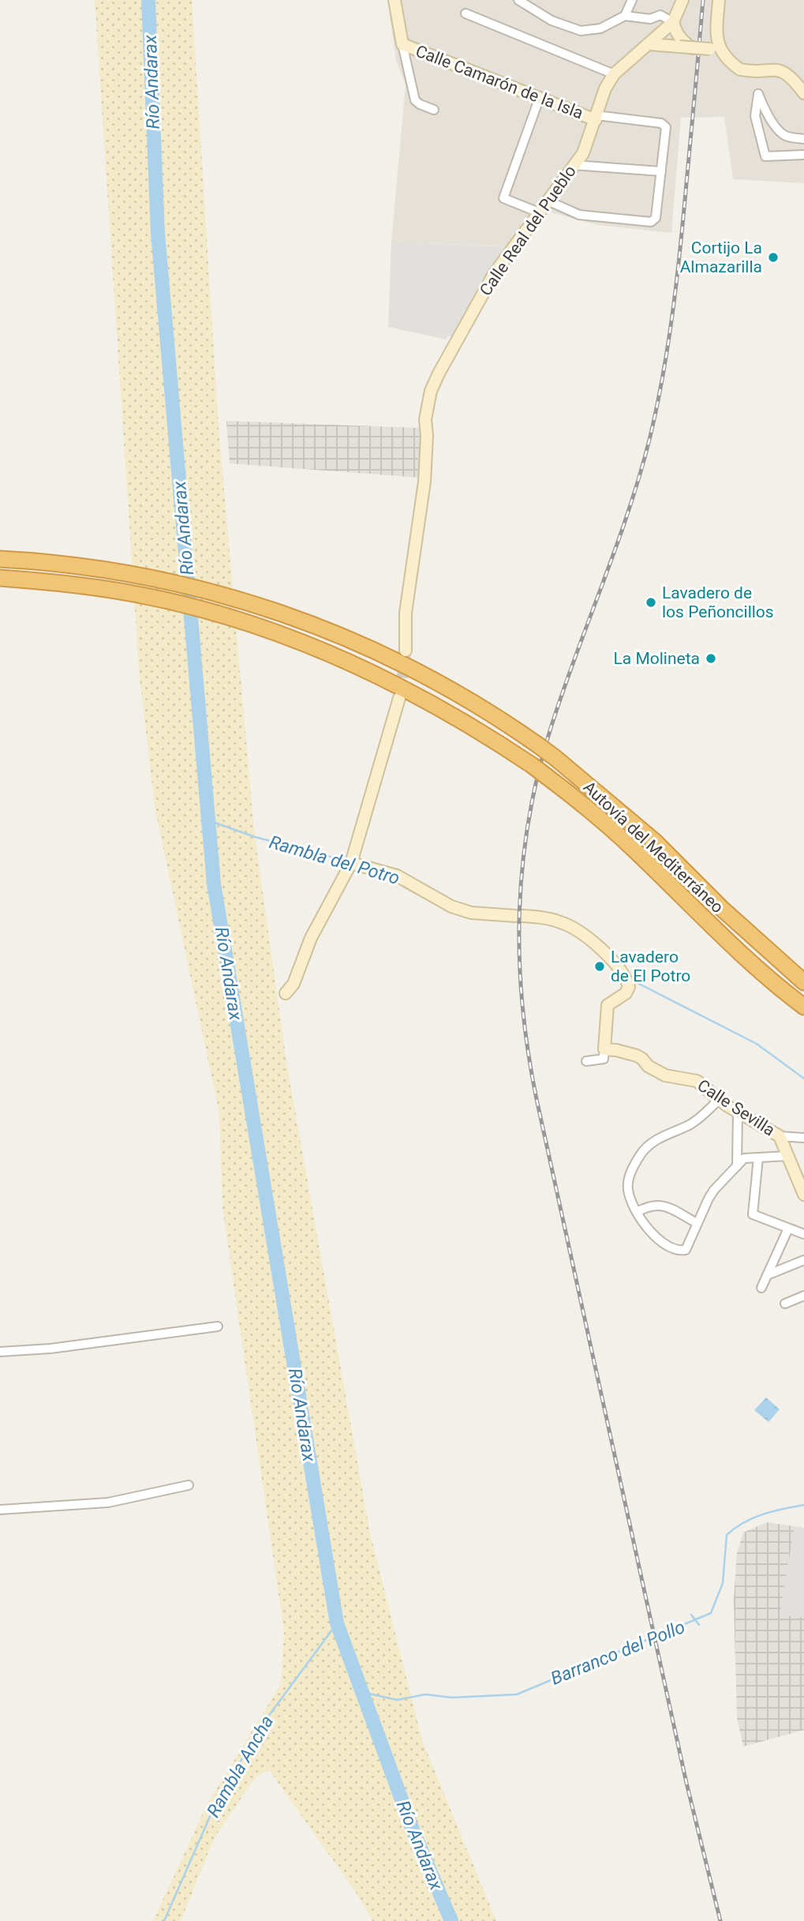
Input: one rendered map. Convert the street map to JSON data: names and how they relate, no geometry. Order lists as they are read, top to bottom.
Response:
{
  "streets": {
    "highway": ["Autovía del Mediterráneo"],
    "street": ["Calle Camarón de la Isla", "Calle Real del Pueblo", "Calle Sevilla"]
  },
  "crossings": [
    ["Calle Camarón de la Isla", "Calle Real del Pueblo"]
  ],
  "water": [
    "Río Andarax",
    "Rambla del Potro",
    "Barranco del Pollo",
    "Rambla Ancha"
  ],
  "places": [
    "Cortijo La Almazarilla",
    "Lavadero de los Peñoncillos",
    "La Molineta",
    "Lavadero de El Potro"
  ]
}
